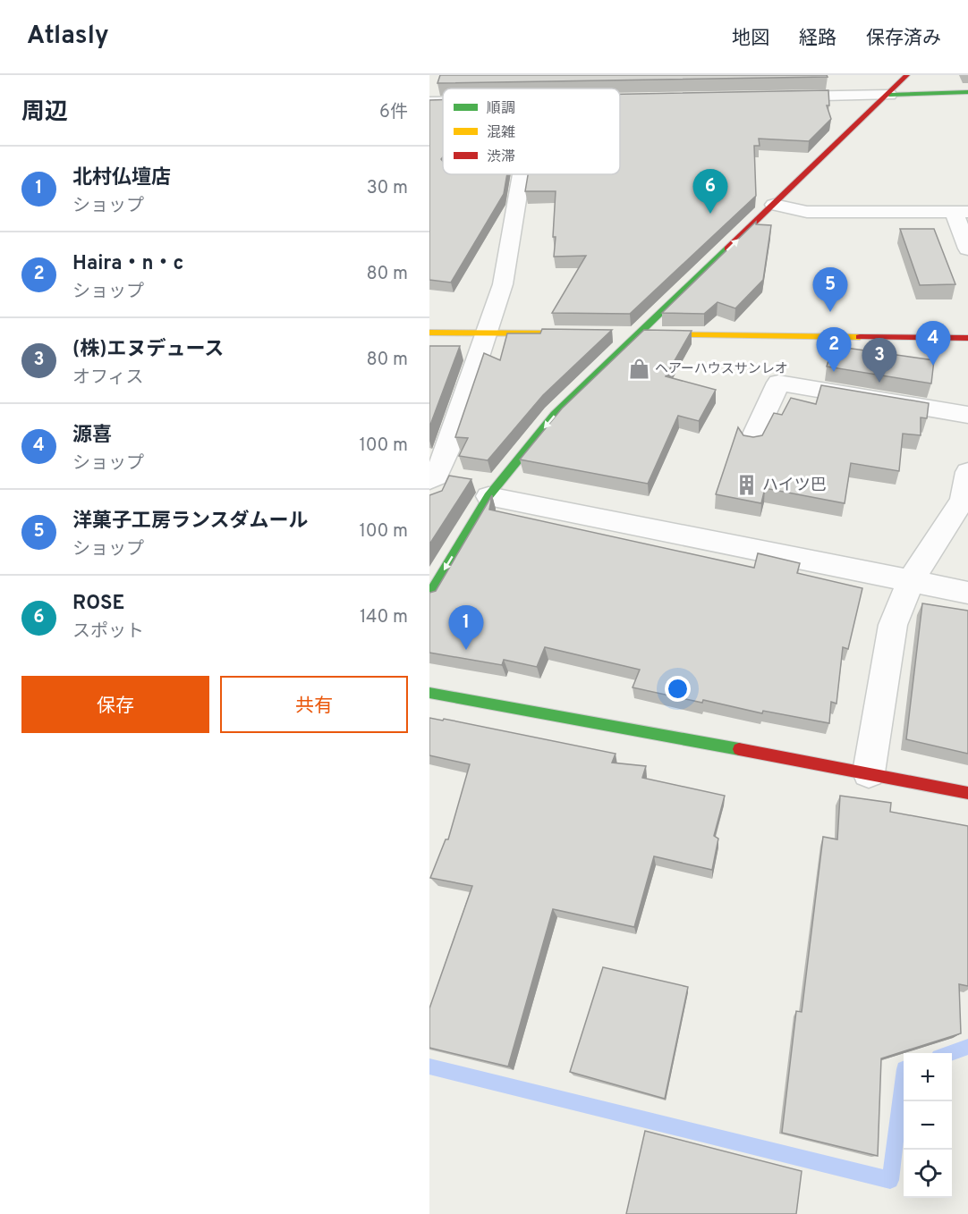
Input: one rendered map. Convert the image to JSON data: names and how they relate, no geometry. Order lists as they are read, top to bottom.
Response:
{
  "places": {
    "shop": ["ヘアーハウスサンレオ"],
    "building": ["ハイツ巴"]
  },
  "legend": ["順調", "混雑", "渋滞"],
  "page": {
    "header": "Atlasly",
    "nav": ["地図", "経路", "保存済み"],
    "heading": ["周辺", "6件"],
    "list": [
      {
        "mark": "1",
        "name": "北村仏壇店",
        "note": "ショップ",
        "value": "30 m"
      },
      {
        "mark": "2",
        "name": "Haira・n・c",
        "note": "ショップ",
        "value": "80 m"
      },
      {
        "mark": "3",
        "name": "(株)エヌデュース",
        "note": "オフィス",
        "value": "80 m"
      },
      {
        "mark": "4",
        "name": "源喜",
        "note": "ショップ",
        "value": "100 m"
      },
      {
        "mark": "5",
        "name": "洋菓子工房ランスダムール",
        "note": "ショップ",
        "value": "100 m"
      },
      {
        "mark": "6",
        "name": "ROSE",
        "note": "スポット",
        "value": "140 m"
      }
    ],
    "pins": [
      "6",
      "5",
      "4",
      "2",
      "3",
      "1"
    ],
    "buttons": ["保存", "共有"],
    "map_buttons": ["+", "−"]
  }
}
